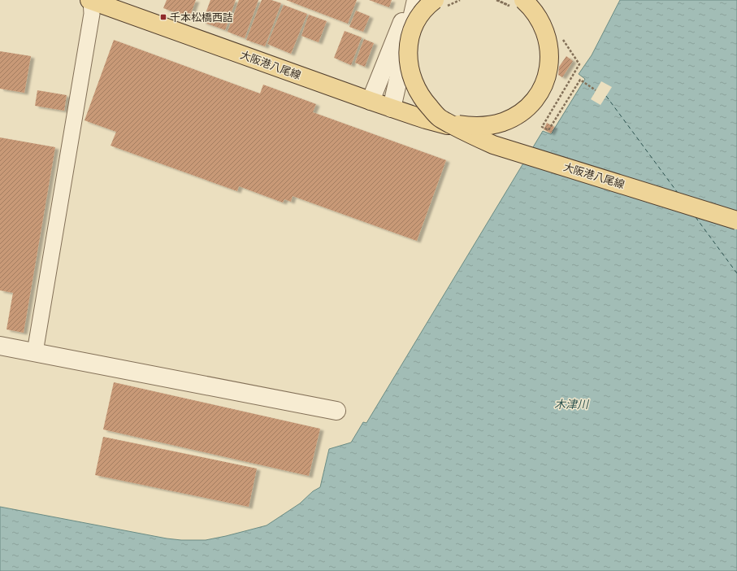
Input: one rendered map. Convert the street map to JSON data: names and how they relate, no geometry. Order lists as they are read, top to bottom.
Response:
{
  "streets": {
    "main road": ["大阪港八尾線"]
  },
  "water": ["木津川"],
  "places": {
    "transit": ["千本松橋西詰"]
  }
}
